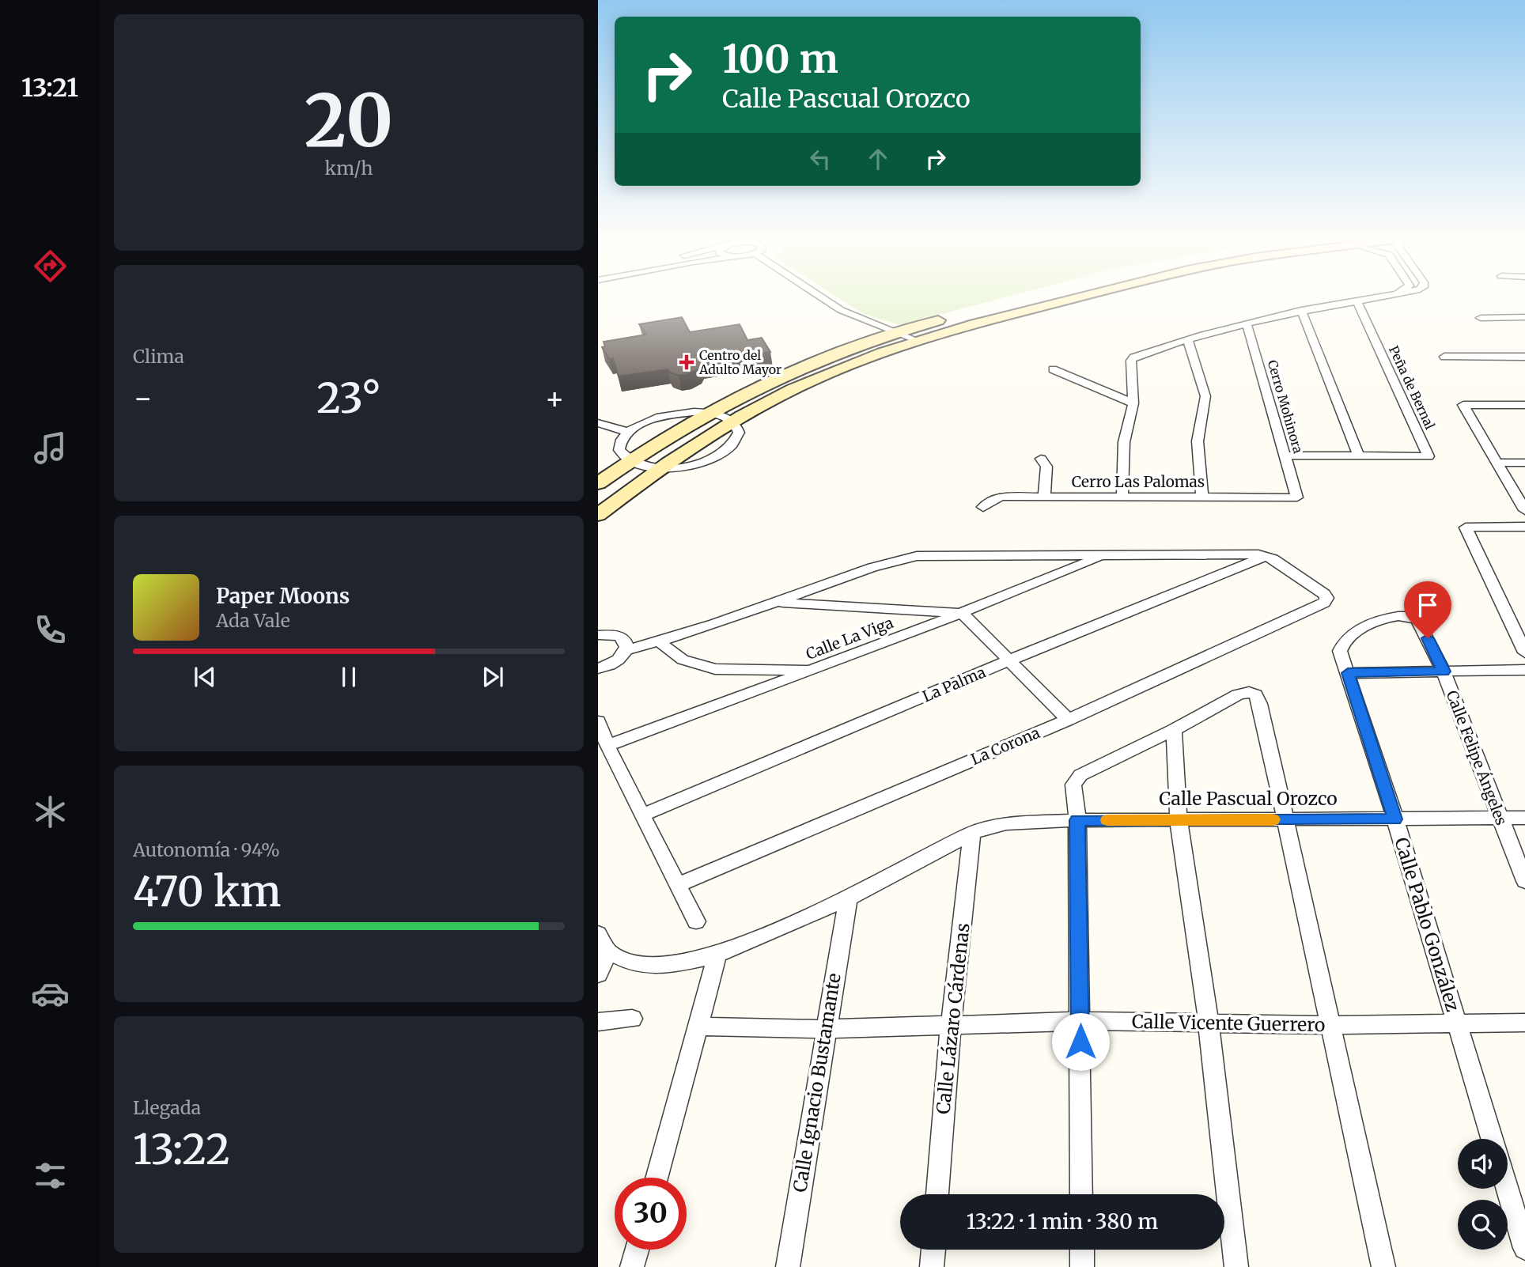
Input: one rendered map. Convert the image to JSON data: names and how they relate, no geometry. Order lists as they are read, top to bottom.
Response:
{
  "streets": {
    "street": [
      "Peña de Bernal",
      "Cerro Mohinora",
      "Cerro Las Palomas",
      "Calle La Viga",
      "La Palma",
      "La Corona",
      "Calle Felipe Ángeles",
      "Calle Pascual Orozco",
      "Calle Pablo González",
      "Calle Lázaro Cárdenas",
      "Calle Vicente Guerrero",
      "Calle Ignacio Bustamante"
    ]
  },
  "crossings": [
    ["Cerro Mohinora", "Cerro Las Palomas"],
    ["La Palma", "La Corona"],
    ["Calle Felipe Ángeles", "Calle Pascual Orozco"],
    ["Calle Felipe Ángeles", "Calle Pablo González"],
    ["Calle Pascual Orozco", "Calle Pablo González"],
    ["Calle Pascual Orozco", "Calle Lázaro Cárdenas"],
    ["Calle Pascual Orozco", "Calle Ignacio Bustamante"],
    ["Calle Pablo González", "Calle Vicente Guerrero"],
    ["Calle Lázaro Cárdenas", "Calle Vicente Guerrero"],
    ["Calle Vicente Guerrero", "Calle Ignacio Bustamante"]
  ],
  "places": {
    "health": ["Centro del Adulto Mayor"]
  },
  "page": {
    "tabs": "13:21",
    "tile": [
      ["20", "km/h"],
      "Clima",
      ["Autonomía · 94%", "470 km"],
      ["Llegada", "13:22"]
    ],
    "turn": ["100 m", "Calle Pascual Orozco"],
    "heat": ["−", "23°", "+"],
    "song": ["Paper Moons", "Ada Vale"],
    "limit": "30",
    "trip": "13:22 · 1 min · 380 m"
  }
}
